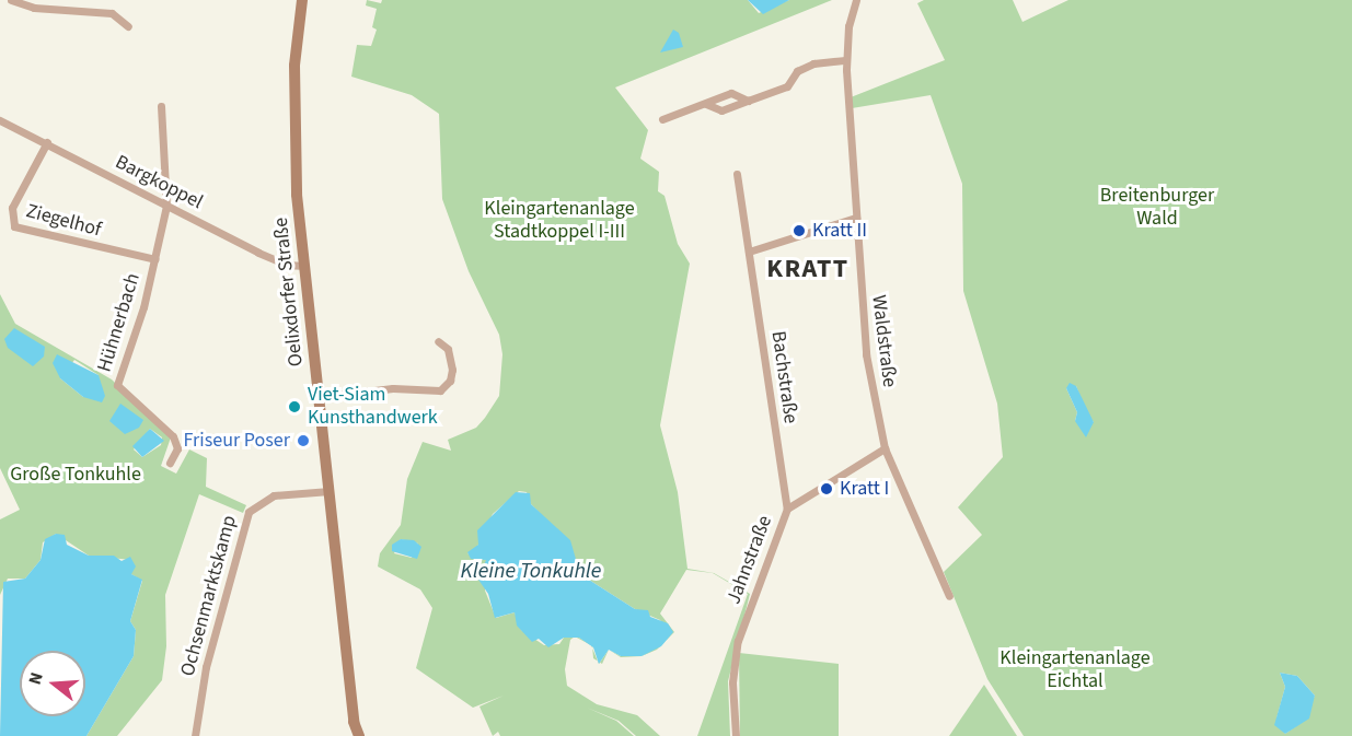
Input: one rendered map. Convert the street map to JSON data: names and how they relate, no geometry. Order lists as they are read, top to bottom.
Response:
{
  "streets": {
    "street": [
      "Bargkoppel",
      "Ziegelhof",
      "Oelixdorfer Straße",
      "Hühnerbach",
      "Waldstraße",
      "Bachstraße",
      "Jahnstraße",
      "Ochsenmarktskamp"
    ]
  },
  "crossings": [
    ["Bargkoppel", "Ziegelhof"],
    ["Bargkoppel", "Oelixdorfer Straße"],
    ["Bargkoppel", "Hühnerbach"],
    ["Ziegelhof", "Hühnerbach"],
    ["Oelixdorfer Straße", "Ochsenmarktskamp"],
    ["Waldstraße", "Jahnstraße"],
    ["Bachstraße", "Jahnstraße"]
  ],
  "districts": ["KRATT"],
  "water": ["Kleine Tonkuhle"],
  "parks": [
    "Breitenburger Wald",
    "Kleingartenanlage Stadtkoppel I-III",
    "Große Tonkuhle",
    "Kleingartenanlage Eichtal"
  ],
  "places": [
    "Kratt II",
    "Viet-Siam Kunsthandwerk",
    "Friseur Poser",
    "Kratt I"
  ],
  "north": "left"
}
